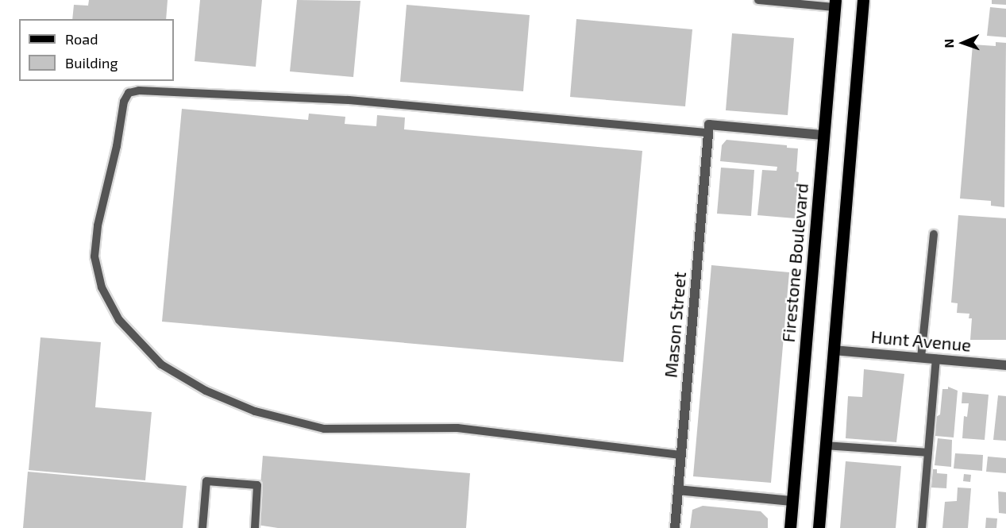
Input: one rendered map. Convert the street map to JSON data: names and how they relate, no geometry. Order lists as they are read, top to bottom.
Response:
{
  "streets": {
    "main road": ["Firestone Boulevard"],
    "street": ["Mason Street", "Hunt Avenue"]
  },
  "legend": ["Road", "Building"],
  "north": "left"
}
